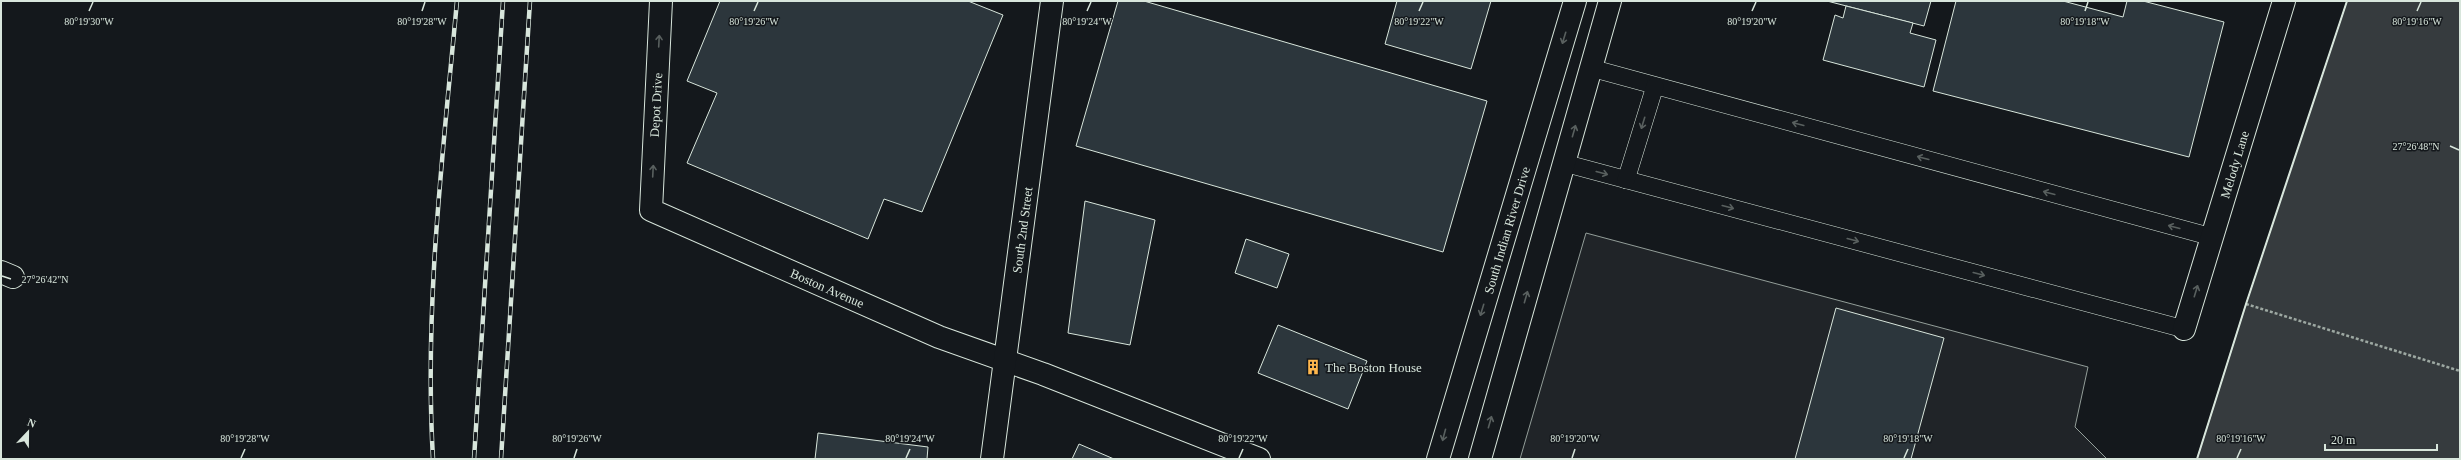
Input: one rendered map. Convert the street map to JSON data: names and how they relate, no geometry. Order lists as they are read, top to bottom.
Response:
{
  "streets": {
    "street": [
      "Depot Drive",
      "Melody Lane",
      "South 2nd Street",
      "South Indian River Drive",
      "Boston Avenue"
    ]
  },
  "crossings": [
    ["Depot Drive", "Boston Avenue"],
    ["South 2nd Street", "Boston Avenue"]
  ],
  "one_way": ["Depot Drive"],
  "places": {
    "building": ["The Boston House"]
  },
  "scale_bar": "20 m",
  "north": "top",
  "coordinates": [
    "80°19'30\"W",
    "80°19'28\"W",
    "80°19'22\"W",
    "80°19'20\"W",
    "80°19'18\"W",
    "80°19'16\"W",
    "80°19'26\"W",
    "80°19'24\"W",
    "27°26'48\"N",
    "27°26'42\"N"
  ]
}
